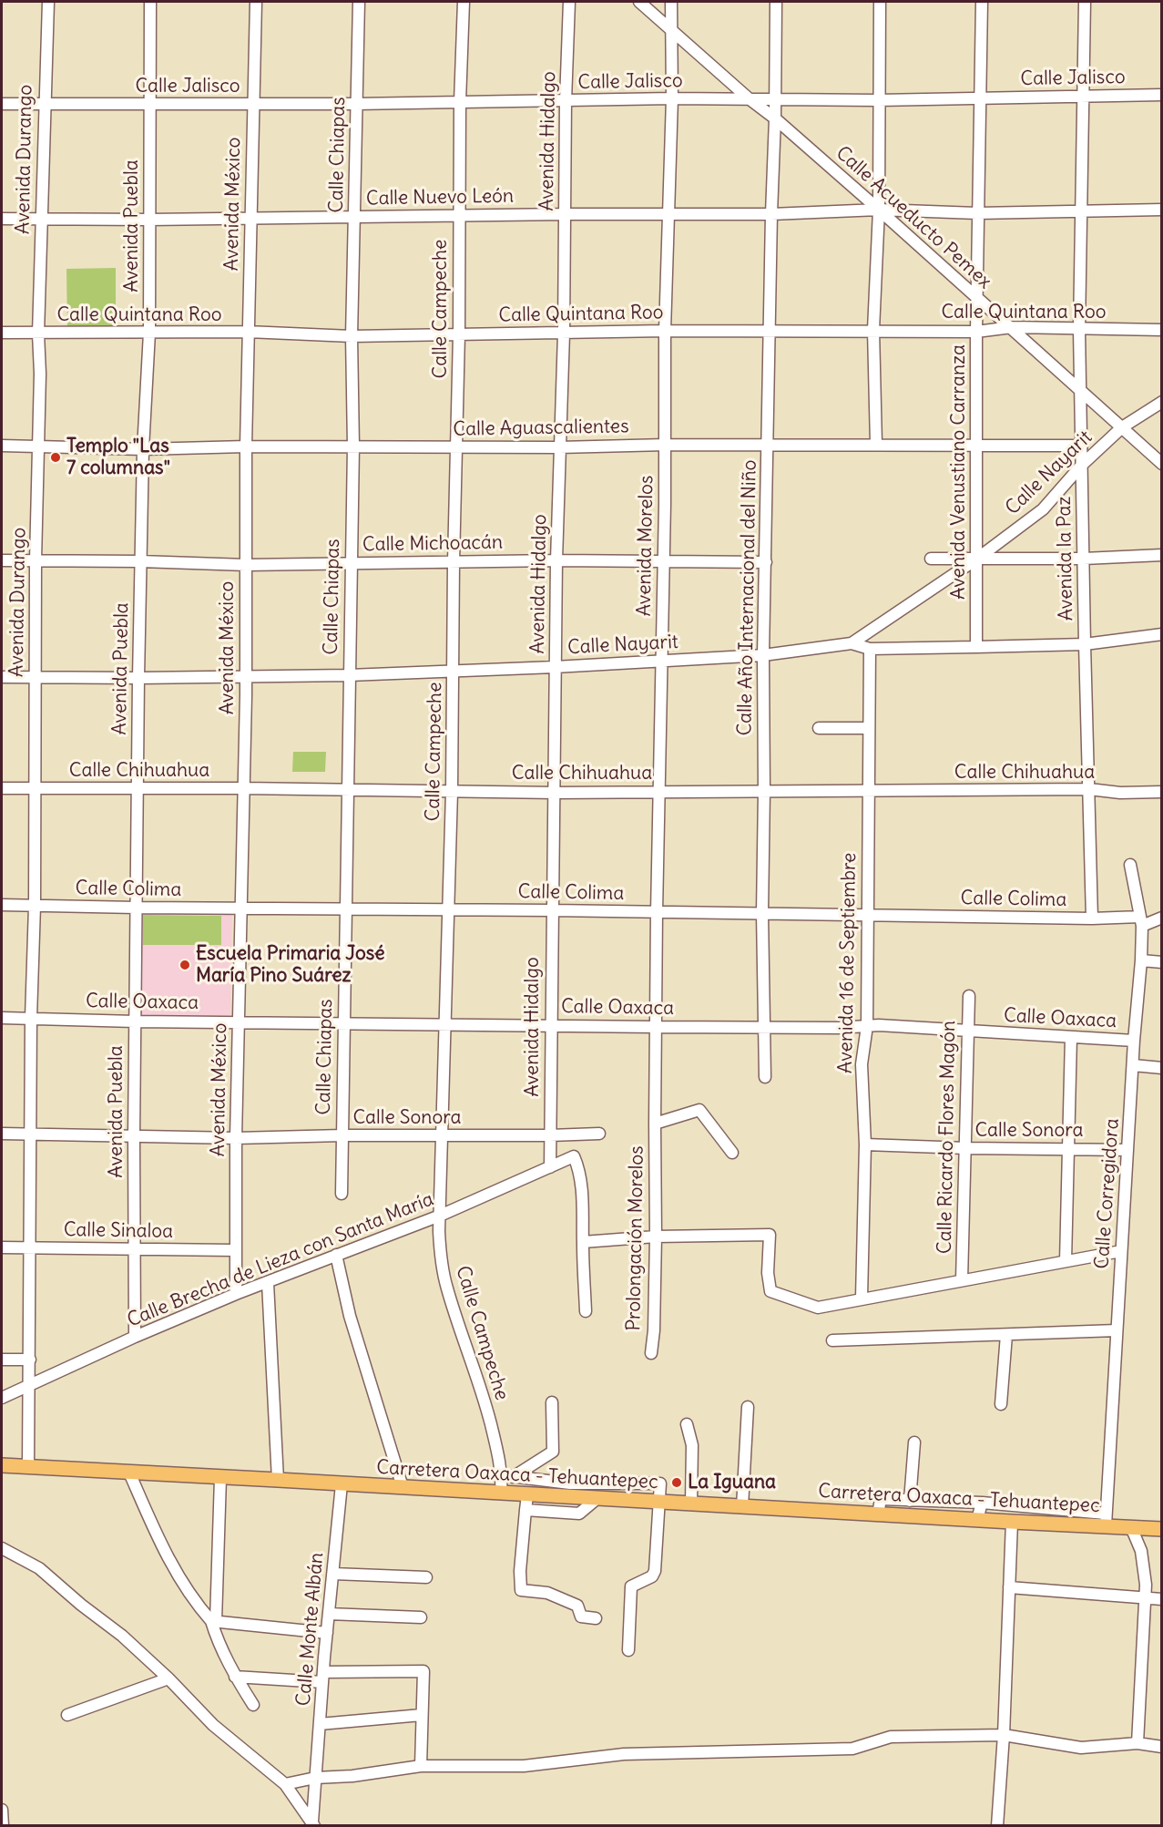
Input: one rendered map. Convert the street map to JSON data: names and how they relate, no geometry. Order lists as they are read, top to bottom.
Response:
{
  "streets": {
    "main road": ["Carretera Oaxaca - Tehuantepec"],
    "street": [
      "Calle Jalisco",
      "Avenida Hidalgo",
      "Calle Chiapas",
      "Avenida Durango",
      "Calle Nuevo León",
      "Avenida México",
      "Calle Acueducto Pemex",
      "Avenida Puebla",
      "Calle Campeche",
      "Calle Quintana Roo",
      "Calle Aguascalientes",
      "Avenida Venustiano Carranza",
      "Calle Nayarit",
      "Calle Michoacán",
      "Avenida Morelos",
      "Avenida la Paz",
      "Calle Año Internacional del Niño",
      "Calle Chihuahua",
      "Calle Colima",
      "Avenida 16 de Septiembre",
      "Calle Oaxaca",
      "Calle Sonora",
      "Calle Ricardo Flores Magón",
      "Calle Corregidora",
      "Calle Sinaloa",
      "Prolongación Morelos",
      "Calle Brecha de Lieza con Santa María",
      "Calle Monte Albán"
    ]
  },
  "crossings": [
    ["Calle Jalisco", "Avenida Hidalgo"],
    ["Calle Jalisco", "Calle Chiapas"],
    ["Calle Jalisco", "Avenida Durango"],
    ["Calle Jalisco", "Avenida México"],
    ["Calle Jalisco", "Calle Acueducto Pemex"],
    ["Calle Jalisco", "Avenida Puebla"],
    ["Calle Jalisco", "Calle Campeche"],
    ["Calle Jalisco", "Avenida Venustiano Carranza"],
    ["Calle Jalisco", "Avenida Morelos"],
    ["Calle Jalisco", "Avenida la Paz"],
    ["Calle Jalisco", "Calle Año Internacional del Niño"],
    ["Avenida Hidalgo", "Calle Nuevo León"],
    ["Avenida Hidalgo", "Calle Quintana Roo"],
    ["Avenida Hidalgo", "Calle Aguascalientes"],
    ["Avenida Hidalgo", "Calle Nayarit"],
    ["Avenida Hidalgo", "Calle Michoacán"],
    ["Avenida Hidalgo", "Calle Chihuahua"],
    ["Avenida Hidalgo", "Calle Colima"],
    ["Avenida Hidalgo", "Calle Oaxaca"],
    ["Avenida Hidalgo", "Calle Sonora"],
    ["Avenida Hidalgo", "Calle Brecha de Lieza con Santa María"],
    ["Calle Chiapas", "Calle Nuevo León"],
    ["Calle Chiapas", "Calle Quintana Roo"],
    ["Calle Chiapas", "Calle Aguascalientes"],
    ["Calle Chiapas", "Calle Nayarit"],
    ["Calle Chiapas", "Calle Michoacán"],
    ["Calle Chiapas", "Calle Chihuahua"],
    ["Calle Chiapas", "Calle Colima"],
    ["Calle Chiapas", "Calle Oaxaca"],
    ["Calle Chiapas", "Calle Sonora"],
    ["Avenida Durango", "Calle Nuevo León"],
    ["Avenida Durango", "Calle Quintana Roo"],
    ["Avenida Durango", "Calle Aguascalientes"],
    ["Avenida Durango", "Calle Nayarit"],
    ["Avenida Durango", "Calle Michoacán"],
    ["Avenida Durango", "Calle Chihuahua"],
    ["Avenida Durango", "Calle Colima"],
    ["Avenida Durango", "Calle Oaxaca"],
    ["Avenida Durango", "Calle Sonora"],
    ["Avenida Durango", "Calle Sinaloa"],
    ["Avenida Durango", "Calle Brecha de Lieza con Santa María"],
    ["Avenida Durango", "Carretera Oaxaca - Tehuantepec"],
    ["Calle Nuevo León", "Avenida México"],
    ["Calle Nuevo León", "Calle Acueducto Pemex"],
    ["Calle Nuevo León", "Avenida Puebla"],
    ["Calle Nuevo León", "Calle Campeche"],
    ["Calle Nuevo León", "Avenida Morelos"],
    ["Calle Nuevo León", "Calle Año Internacional del Niño"],
    ["Avenida México", "Calle Quintana Roo"],
    ["Avenida México", "Calle Aguascalientes"],
    ["Avenida México", "Calle Nayarit"],
    ["Avenida México", "Calle Michoacán"],
    ["Avenida México", "Calle Chihuahua"],
    ["Avenida México", "Calle Colima"],
    ["Avenida México", "Calle Oaxaca"],
    ["Avenida México", "Calle Sonora"],
    ["Avenida México", "Calle Sinaloa"],
    ["Avenida México", "Calle Brecha de Lieza con Santa María"],
    ["Calle Acueducto Pemex", "Calle Quintana Roo"],
    ["Calle Acueducto Pemex", "Avenida Venustiano Carranza"],
    ["Calle Acueducto Pemex", "Calle Nayarit"],
    ["Calle Acueducto Pemex", "Avenida Morelos"],
    ["Calle Acueducto Pemex", "Avenida la Paz"],
    ["Calle Acueducto Pemex", "Calle Año Internacional del Niño"],
    ["Avenida Puebla", "Calle Quintana Roo"],
    ["Avenida Puebla", "Calle Aguascalientes"],
    ["Avenida Puebla", "Calle Nayarit"],
    ["Avenida Puebla", "Calle Michoacán"],
    ["Avenida Puebla", "Calle Chihuahua"],
    ["Avenida Puebla", "Calle Colima"],
    ["Avenida Puebla", "Calle Oaxaca"],
    ["Avenida Puebla", "Calle Sonora"],
    ["Avenida Puebla", "Calle Sinaloa"],
    ["Avenida Puebla", "Calle Brecha de Lieza con Santa María"],
    ["Calle Campeche", "Calle Quintana Roo"],
    ["Calle Campeche", "Calle Aguascalientes"],
    ["Calle Campeche", "Calle Nayarit"],
    ["Calle Campeche", "Calle Michoacán"],
    ["Calle Campeche", "Calle Chihuahua"],
    ["Calle Campeche", "Calle Colima"],
    ["Calle Campeche", "Calle Oaxaca"],
    ["Calle Campeche", "Calle Sonora"],
    ["Calle Campeche", "Calle Brecha de Lieza con Santa María"],
    ["Calle Campeche", "Carretera Oaxaca - Tehuantepec"],
    ["Calle Quintana Roo", "Avenida Venustiano Carranza"],
    ["Calle Quintana Roo", "Avenida Morelos"],
    ["Calle Quintana Roo", "Avenida la Paz"],
    ["Calle Quintana Roo", "Calle Año Internacional del Niño"],
    ["Calle Aguascalientes", "Avenida Venustiano Carranza"],
    ["Calle Aguascalientes", "Avenida Morelos"],
    ["Calle Aguascalientes", "Avenida la Paz"],
    ["Calle Aguascalientes", "Calle Año Internacional del Niño"],
    ["Avenida Venustiano Carranza", "Calle Nayarit"],
    ["Calle Nayarit", "Avenida Morelos"],
    ["Calle Nayarit", "Avenida la Paz"],
    ["Calle Nayarit", "Calle Año Internacional del Niño"],
    ["Calle Michoacán", "Avenida Morelos"],
    ["Calle Michoacán", "Calle Año Internacional del Niño"],
    ["Avenida Morelos", "Calle Chihuahua"],
    ["Avenida Morelos", "Calle Colima"],
    ["Avenida Morelos", "Calle Oaxaca"],
    ["Avenida Morelos", "Prolongación Morelos"],
    ["Avenida la Paz", "Calle Chihuahua"],
    ["Avenida la Paz", "Calle Colima"],
    ["Calle Año Internacional del Niño", "Calle Chihuahua"],
    ["Calle Año Internacional del Niño", "Calle Colima"],
    ["Calle Año Internacional del Niño", "Calle Oaxaca"],
    ["Calle Chihuahua", "Avenida 16 de Septiembre"],
    ["Calle Colima", "Avenida 16 de Septiembre"],
    ["Calle Colima", "Calle Corregidora"],
    ["Avenida 16 de Septiembre", "Calle Oaxaca"],
    ["Avenida 16 de Septiembre", "Calle Sonora"],
    ["Calle Oaxaca", "Calle Ricardo Flores Magón"],
    ["Calle Oaxaca", "Calle Corregidora"],
    ["Calle Sonora", "Calle Ricardo Flores Magón"],
    ["Calle Sonora", "Calle Corregidora"],
    ["Calle Corregidora", "Carretera Oaxaca - Tehuantepec"],
    ["Carretera Oaxaca - Tehuantepec", "Calle Monte Albán"]
  ],
  "places": ["Templo \"Las 7 columnas\"", "Escuela Primaria José María Pino Suárez", "La Iguana"]
}
